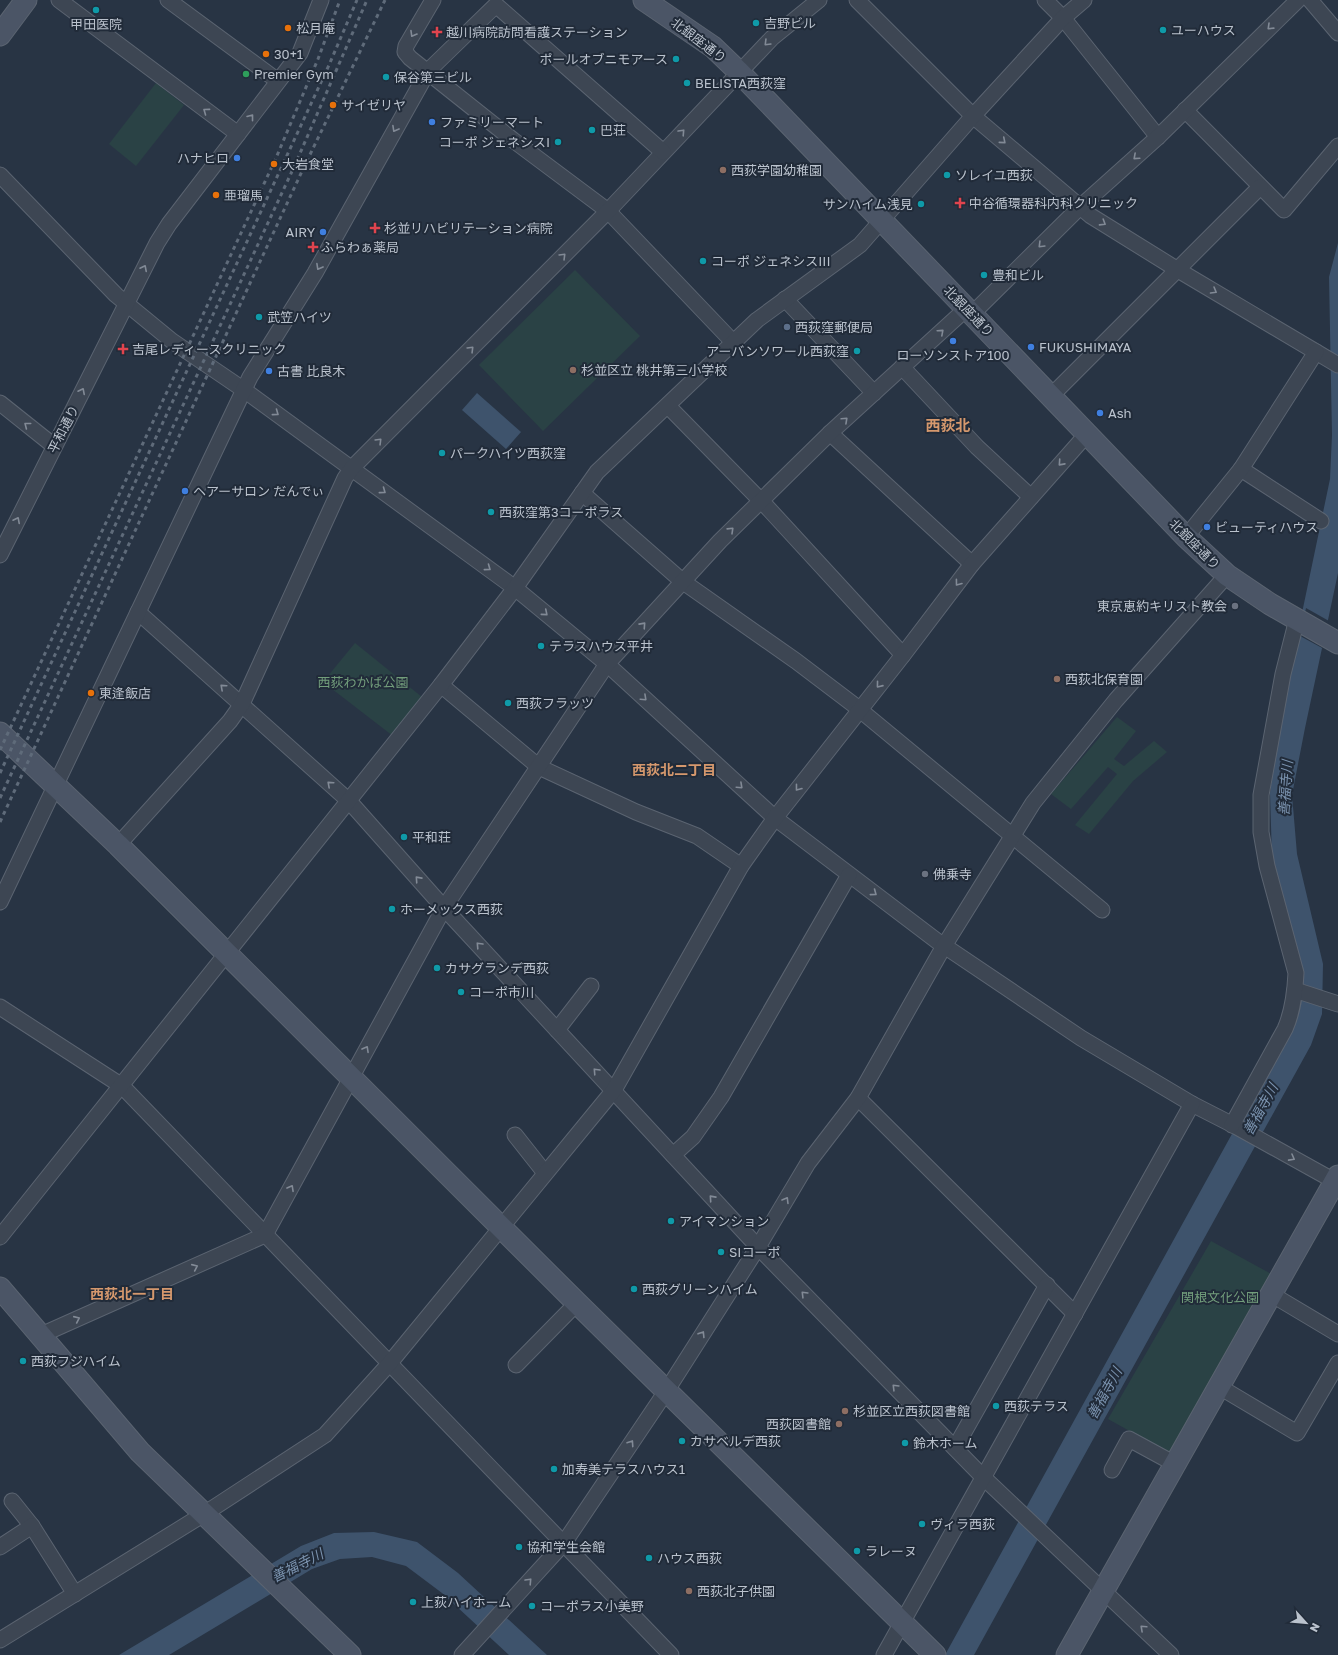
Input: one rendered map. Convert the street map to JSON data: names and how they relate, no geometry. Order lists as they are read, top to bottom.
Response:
{
  "streets": {
    "street": ["北銀座通り", "平和通り"]
  },
  "one_way": ["平和通り"],
  "districts": ["西荻北", "西荻北二丁目", "西荻北一丁目"],
  "water": ["善福寺川"],
  "parks": ["西荻わかば公園", "関根文化公園"],
  "places": {
    "other": [
      "甲田医院",
      "吉野ビル",
      "松月庵",
      "ユーハウス",
      "30+1",
      "ポールオブニモアース",
      "Premier Gym",
      "保谷第三ビル",
      "BELISTA西荻窪",
      "サイゼリヤ",
      "ファミリーマート",
      "巴荘",
      "コーポ ジェネシスI",
      "ハナヒロ",
      "大岩食堂",
      "西荻学園幼稚園",
      "ソレイユ西荻",
      "亜瑠馬",
      "サンハイム浅見",
      "AIRY",
      "コーポ ジェネシスIII",
      "豊和ビル",
      "武笠ハイツ",
      "西荻窪郵便局",
      "ローソンストア100",
      "FUKUSHIMAYA",
      "アーバンソワール西荻窪",
      "杉並区立 桃井第三小学校",
      "古書 比良木",
      "Ash",
      "パークハイツ西荻窪",
      "ヘアーサロン だんでぃ",
      "西荻窪第3コーポラス",
      "ビューティハウス",
      "東京恵約キリスト教会",
      "テラスハウス平井",
      "西荻北保育園",
      "東逢飯店",
      "西荻フラッツ",
      "平和荘",
      "佛乗寺",
      "ホーメックス西荻",
      "カサグランデ西荻",
      "コーポ市川",
      "アイマンション",
      "SIコーポ",
      "西荻グリーンハイム",
      "西荻フジハイム",
      "西荻テラス",
      "杉並区立西荻図書館",
      "西荻図書館",
      "カサベルデ西荻",
      "鈴木ホーム",
      "加寿美テラスハウス1",
      "ヴィラ西荻",
      "協和学生会館",
      "ラレーヌ",
      "ハウス西荻",
      "西荻北子供園",
      "上荻ハイホーム",
      "コーポラス小美野"
    ],
    "health": [
      "越川病院訪問看護ステーション",
      "中谷循環器科内科クリニック",
      "杉並リハビリテーション病院",
      "ふらわぁ薬局",
      "吉尾レディースクリニック"
    ]
  },
  "north": "bottom right"
}
